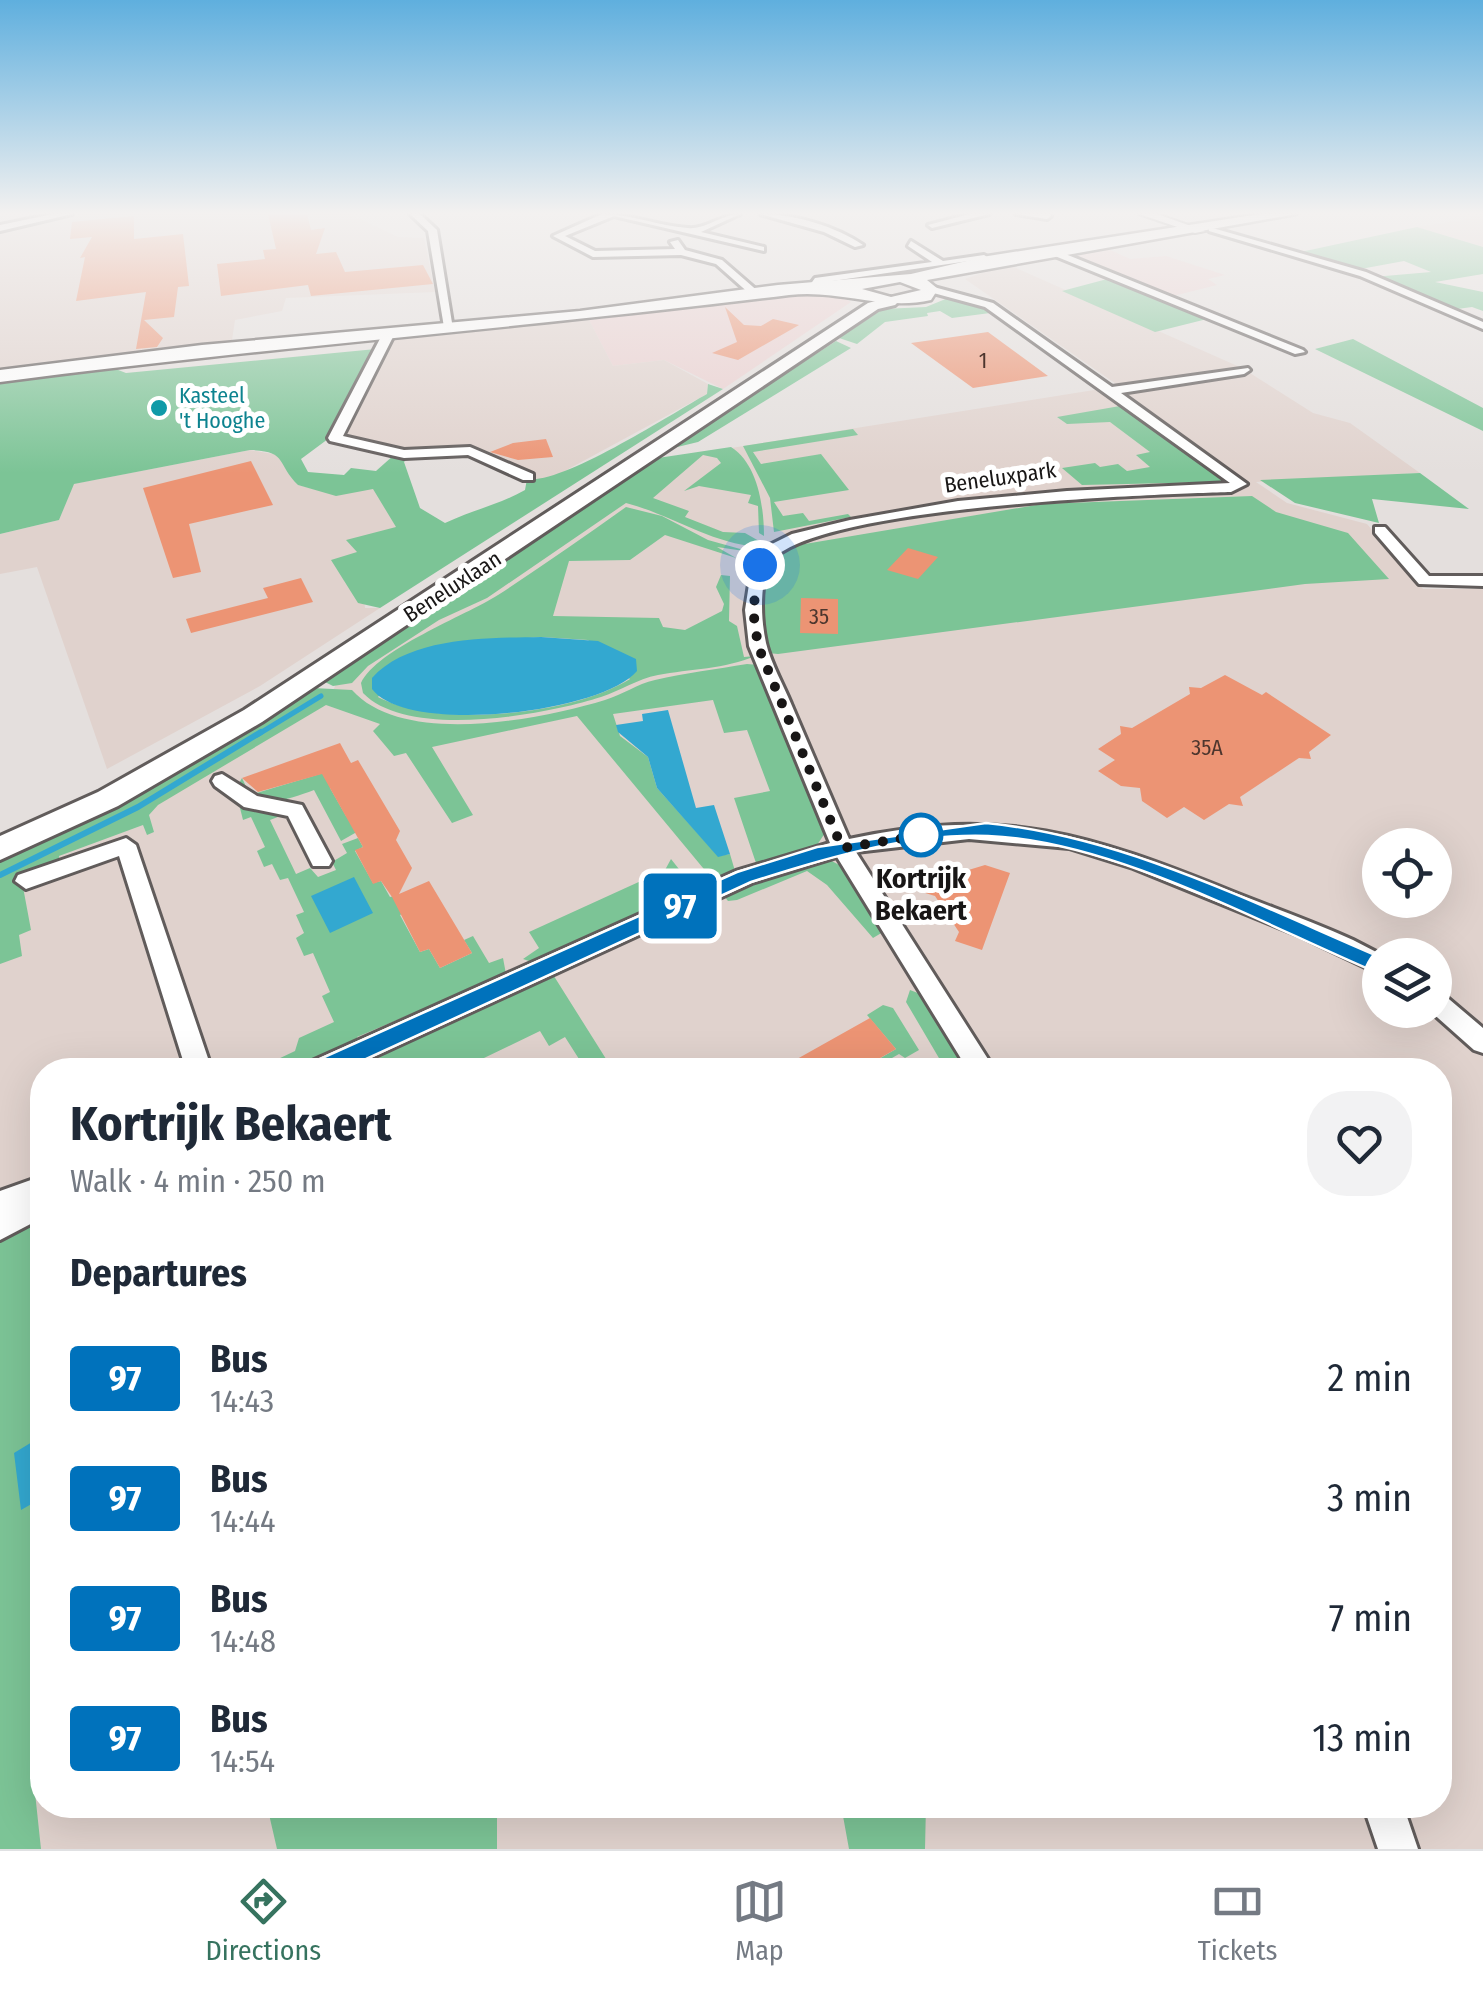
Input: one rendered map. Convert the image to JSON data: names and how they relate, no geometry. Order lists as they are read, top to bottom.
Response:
{
  "streets": {
    "main road": ["Beneluxlaan"],
    "street": ["Beneluxpark"]
  },
  "places": ["Kasteel 't Hooghe", "Kortrijk Bekaert"],
  "lines": ["bus line 97"],
  "house_numbers": ["1", "35", "35A"],
  "page": {
    "on_map": "97",
    "heading": [
      ["Kortrijk Bekaert", "Walk · 4 min · 250 m"],
      "Departures"
    ],
    "list": [
      {
        "mark": "97",
        "name": "Bus",
        "note": "14:43",
        "value": "2 min"
      },
      {
        "mark": "97",
        "name": "Bus",
        "note": "14:44",
        "value": "3 min"
      },
      {
        "mark": "97",
        "name": "Bus",
        "note": "14:48",
        "value": "7 min"
      },
      {
        "mark": "97",
        "name": "Bus",
        "note": "14:54",
        "value": "13 min"
      }
    ],
    "tabs": ["Directions", "Map", "Tickets"]
  }
}
